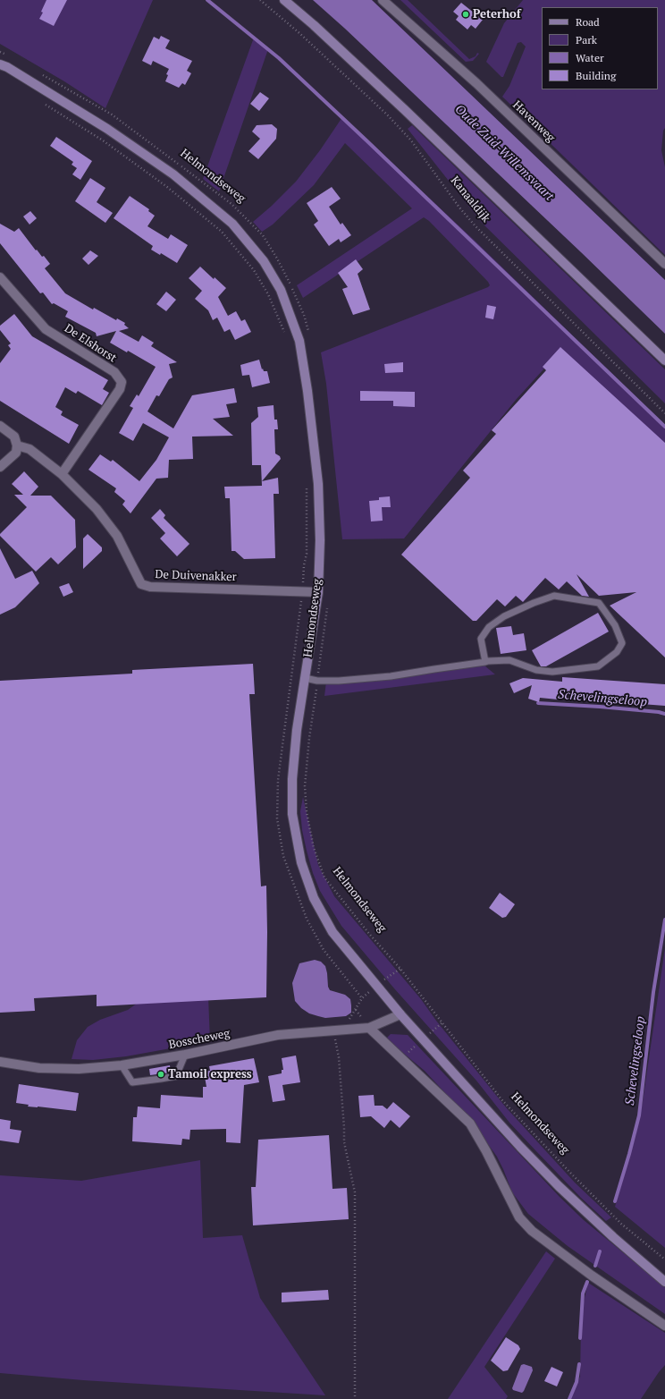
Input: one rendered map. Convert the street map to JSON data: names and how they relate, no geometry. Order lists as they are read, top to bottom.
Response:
{
  "streets": {
    "street": [
      "Havenweg",
      "Helmondseweg",
      "Kanaaldijk",
      "De Elshorst",
      "De Duivenakker",
      "Bosscheweg"
    ]
  },
  "crossings": [
    ["Helmondseweg", "De Duivenakker"],
    ["Helmondseweg", "Bosscheweg"],
    ["De Elshorst", "De Duivenakker"]
  ],
  "water": ["Oude Zuid-Willemsvaart", "Schevelingseloop"],
  "places": ["Peterhof", "Tamoil express"],
  "legend": [
    "Road",
    "Park",
    "Water",
    "Building"
  ]
}
